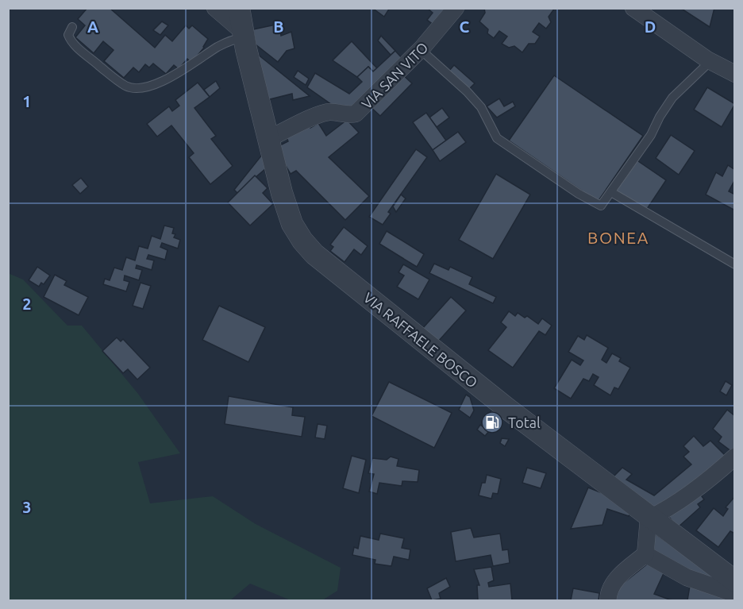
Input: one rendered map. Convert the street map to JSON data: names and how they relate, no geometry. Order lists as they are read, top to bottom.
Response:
{
  "streets": {
    "street": ["VIA SAN VITO", "VIA RAFFAELE BOSCO"]
  },
  "crossings": [
    ["VIA SAN VITO", "VIA RAFFAELE BOSCO"]
  ],
  "districts": ["BONEA"],
  "places": {
    "fuel station": ["Total"]
  },
  "grid": {
    "columns": [
      "A",
      "B",
      "C",
      "D"
    ],
    "rows": ["1", "2", "3"]
  }
}
